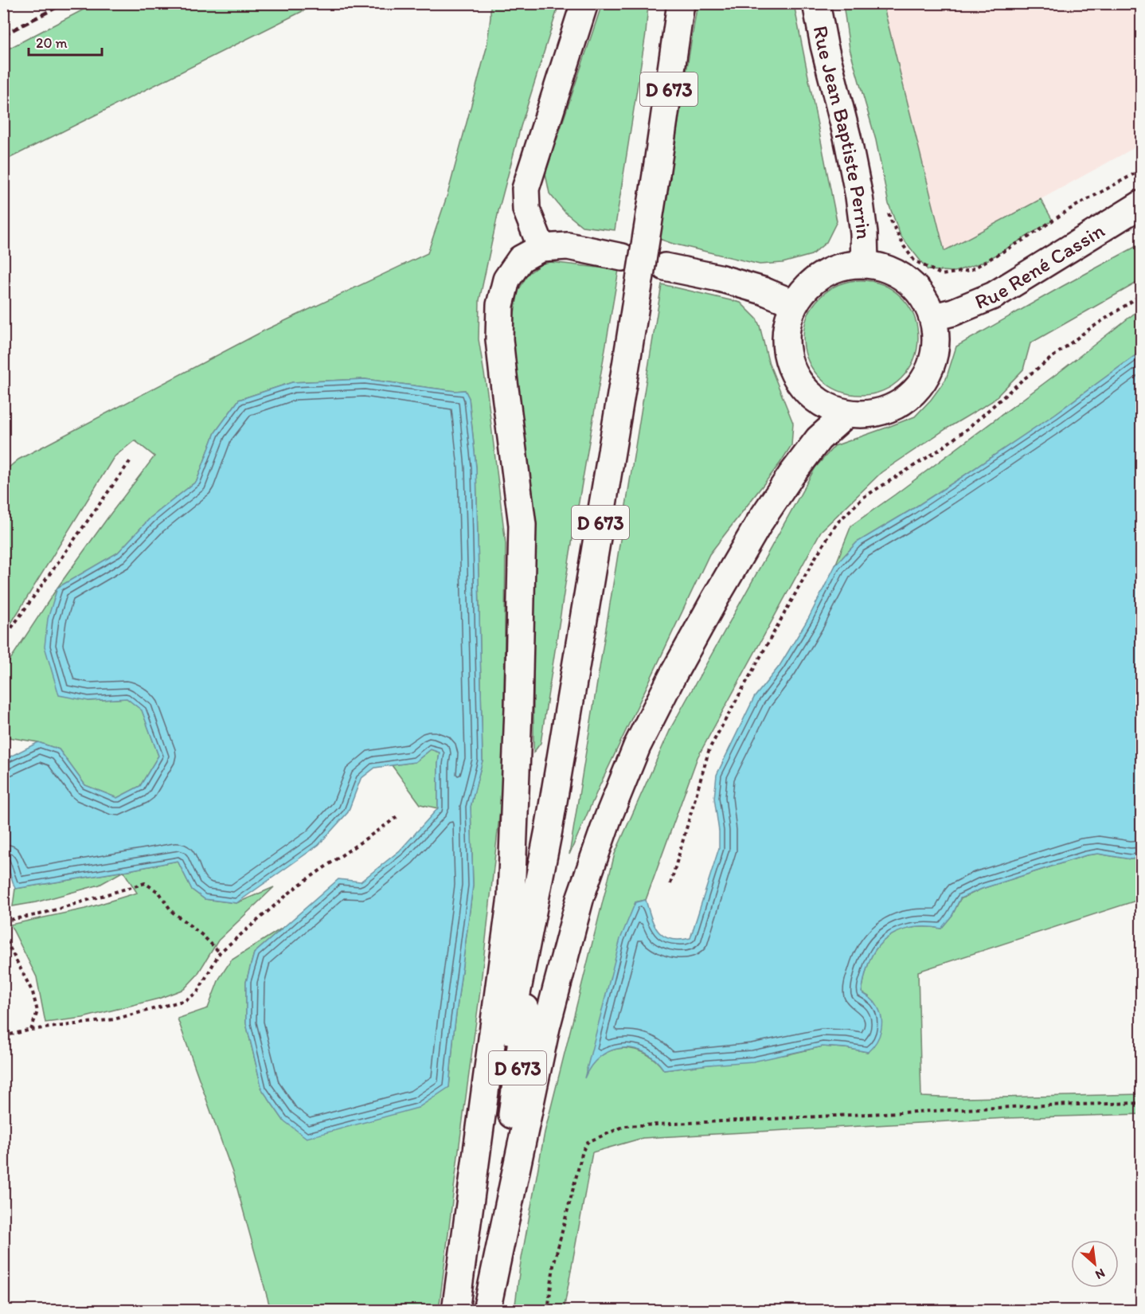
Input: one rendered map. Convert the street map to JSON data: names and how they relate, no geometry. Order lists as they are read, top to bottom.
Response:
{
  "streets": {
    "main road": ["D 673", "Rue Jean Baptiste Perrin", "Rue René Cassin"]
  },
  "crossings": [
    ["Rue Jean Baptiste Perrin", "Rue René Cassin"]
  ],
  "scale_bar": "20 m",
  "north": "bottom right"
}
